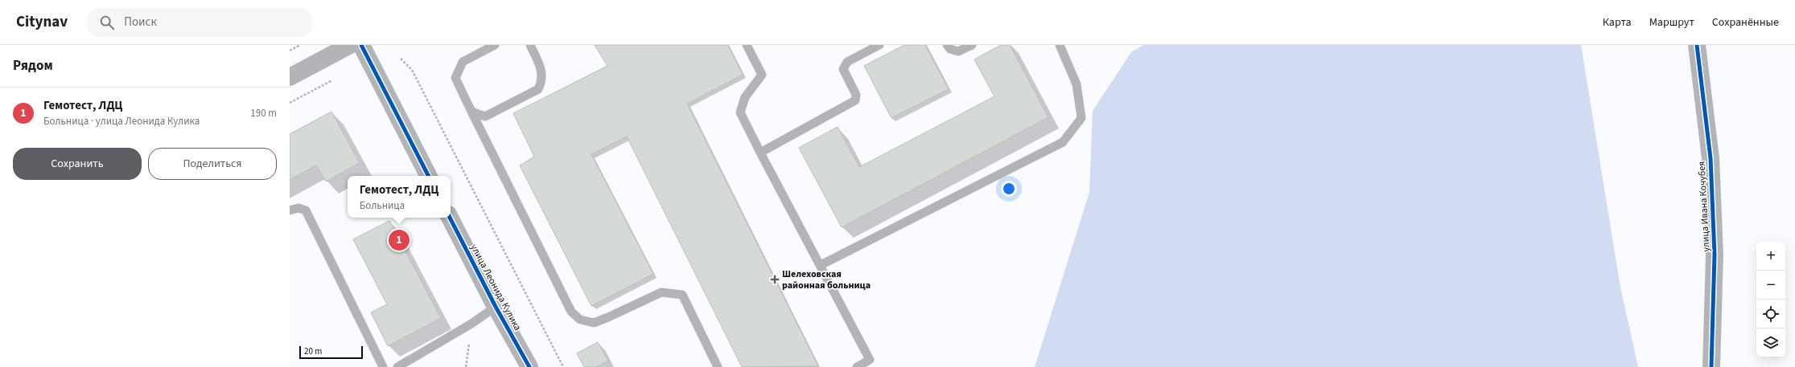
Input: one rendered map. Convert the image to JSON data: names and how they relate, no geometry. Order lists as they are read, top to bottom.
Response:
{
  "streets": {
    "street": ["улица Ивана Кочубея", "улица Леонида Кулика"]
  },
  "places": {
    "health": ["Шелеховская районная больница"]
  },
  "scale_bar": "20 m",
  "page": {
    "header": "Citynav",
    "search": "Поиск",
    "nav": ["Карта", "Маршрут", "Сохранённые"],
    "heading": "Рядом",
    "list": [
      {
        "mark": "1",
        "name": "Гемотест, ЛДЦ",
        "note": "Больница · улица Леонида Кулика",
        "value": "190 m"
      }
    ],
    "buttons": ["Сохранить", "Поделиться"],
    "popup": ["Гемотест, ЛДЦ", "Больница"],
    "pins": "1",
    "map_buttons": ["+", "−"],
    "scale": "20 m"
  }
}
